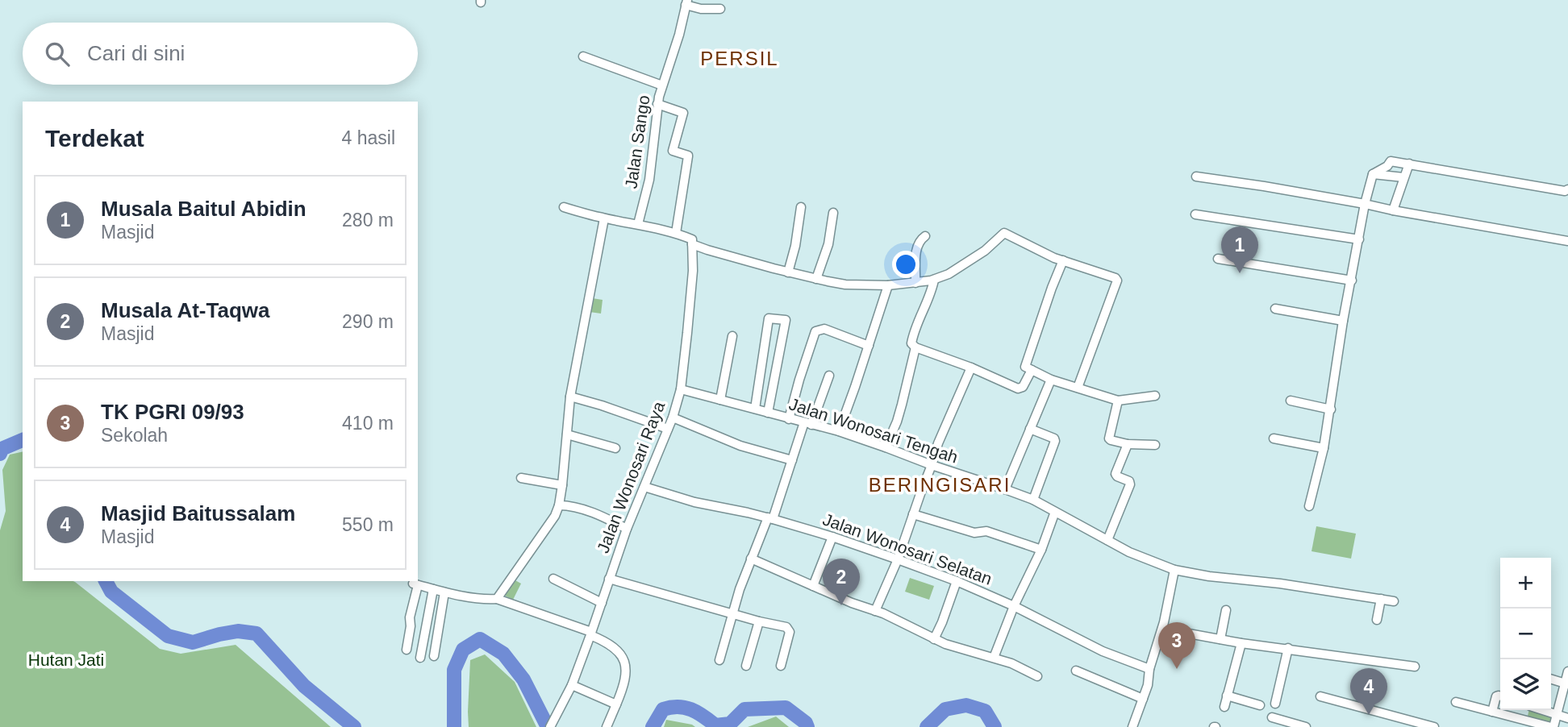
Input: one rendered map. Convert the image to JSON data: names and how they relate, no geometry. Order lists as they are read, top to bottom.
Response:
{
  "streets": {
    "street": [
      "Jalan Sango",
      "Jalan Wonosari Tengah",
      "Jalan Wonosari Raya",
      "Jalan Wonosari Selatan"
    ]
  },
  "crossings": [
    ["Jalan Wonosari Tengah", "Jalan Wonosari Raya"],
    ["Jalan Wonosari Raya", "Jalan Wonosari Selatan"]
  ],
  "districts": ["PERSIL", "BERINGISARI"],
  "parks": ["Hutan Jati"],
  "page": {
    "search": "Cari di sini",
    "heading": ["Terdekat", "4 hasil"],
    "list": [
      {
        "mark": "1",
        "name": "Musala Baitul Abidin",
        "note": "Masjid",
        "value": "280 m"
      },
      {
        "mark": "2",
        "name": "Musala At-Taqwa",
        "note": "Masjid",
        "value": "290 m"
      },
      {
        "mark": "3",
        "name": "TK PGRI 09/93",
        "note": "Sekolah",
        "value": "410 m"
      },
      {
        "mark": "4",
        "name": "Masjid Baitussalam",
        "note": "Masjid",
        "value": "550 m"
      }
    ],
    "pins": [
      "1",
      "2",
      "3",
      "4"
    ],
    "map_buttons": ["+", "−"]
  }
}
